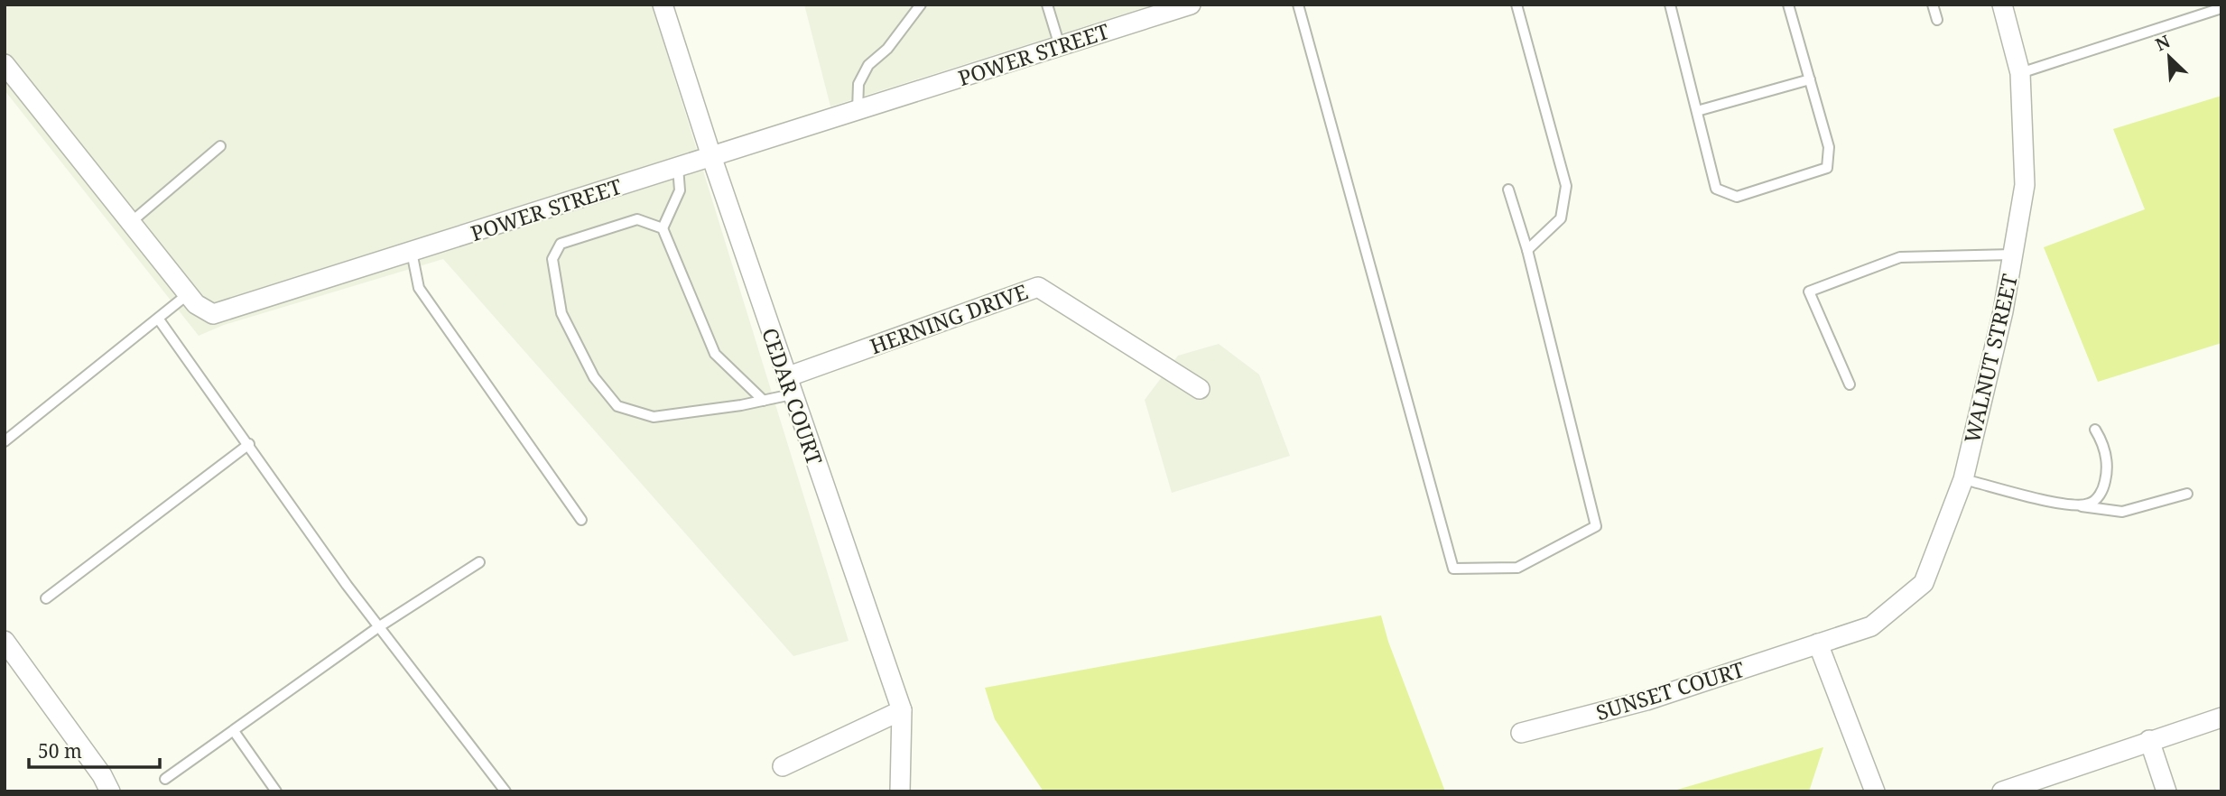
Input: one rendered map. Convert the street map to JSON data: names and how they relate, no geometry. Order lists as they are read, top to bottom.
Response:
{
  "streets": {
    "street": [
      "POWER STREET",
      "HERNING DRIVE",
      "WALNUT STREET",
      "CEDAR COURT",
      "SUNSET COURT"
    ]
  },
  "crossings": [
    ["POWER STREET", "CEDAR COURT"],
    ["HERNING DRIVE", "CEDAR COURT"],
    ["WALNUT STREET", "SUNSET COURT"]
  ],
  "scale_bar": "50 m",
  "north": "top left"
}
